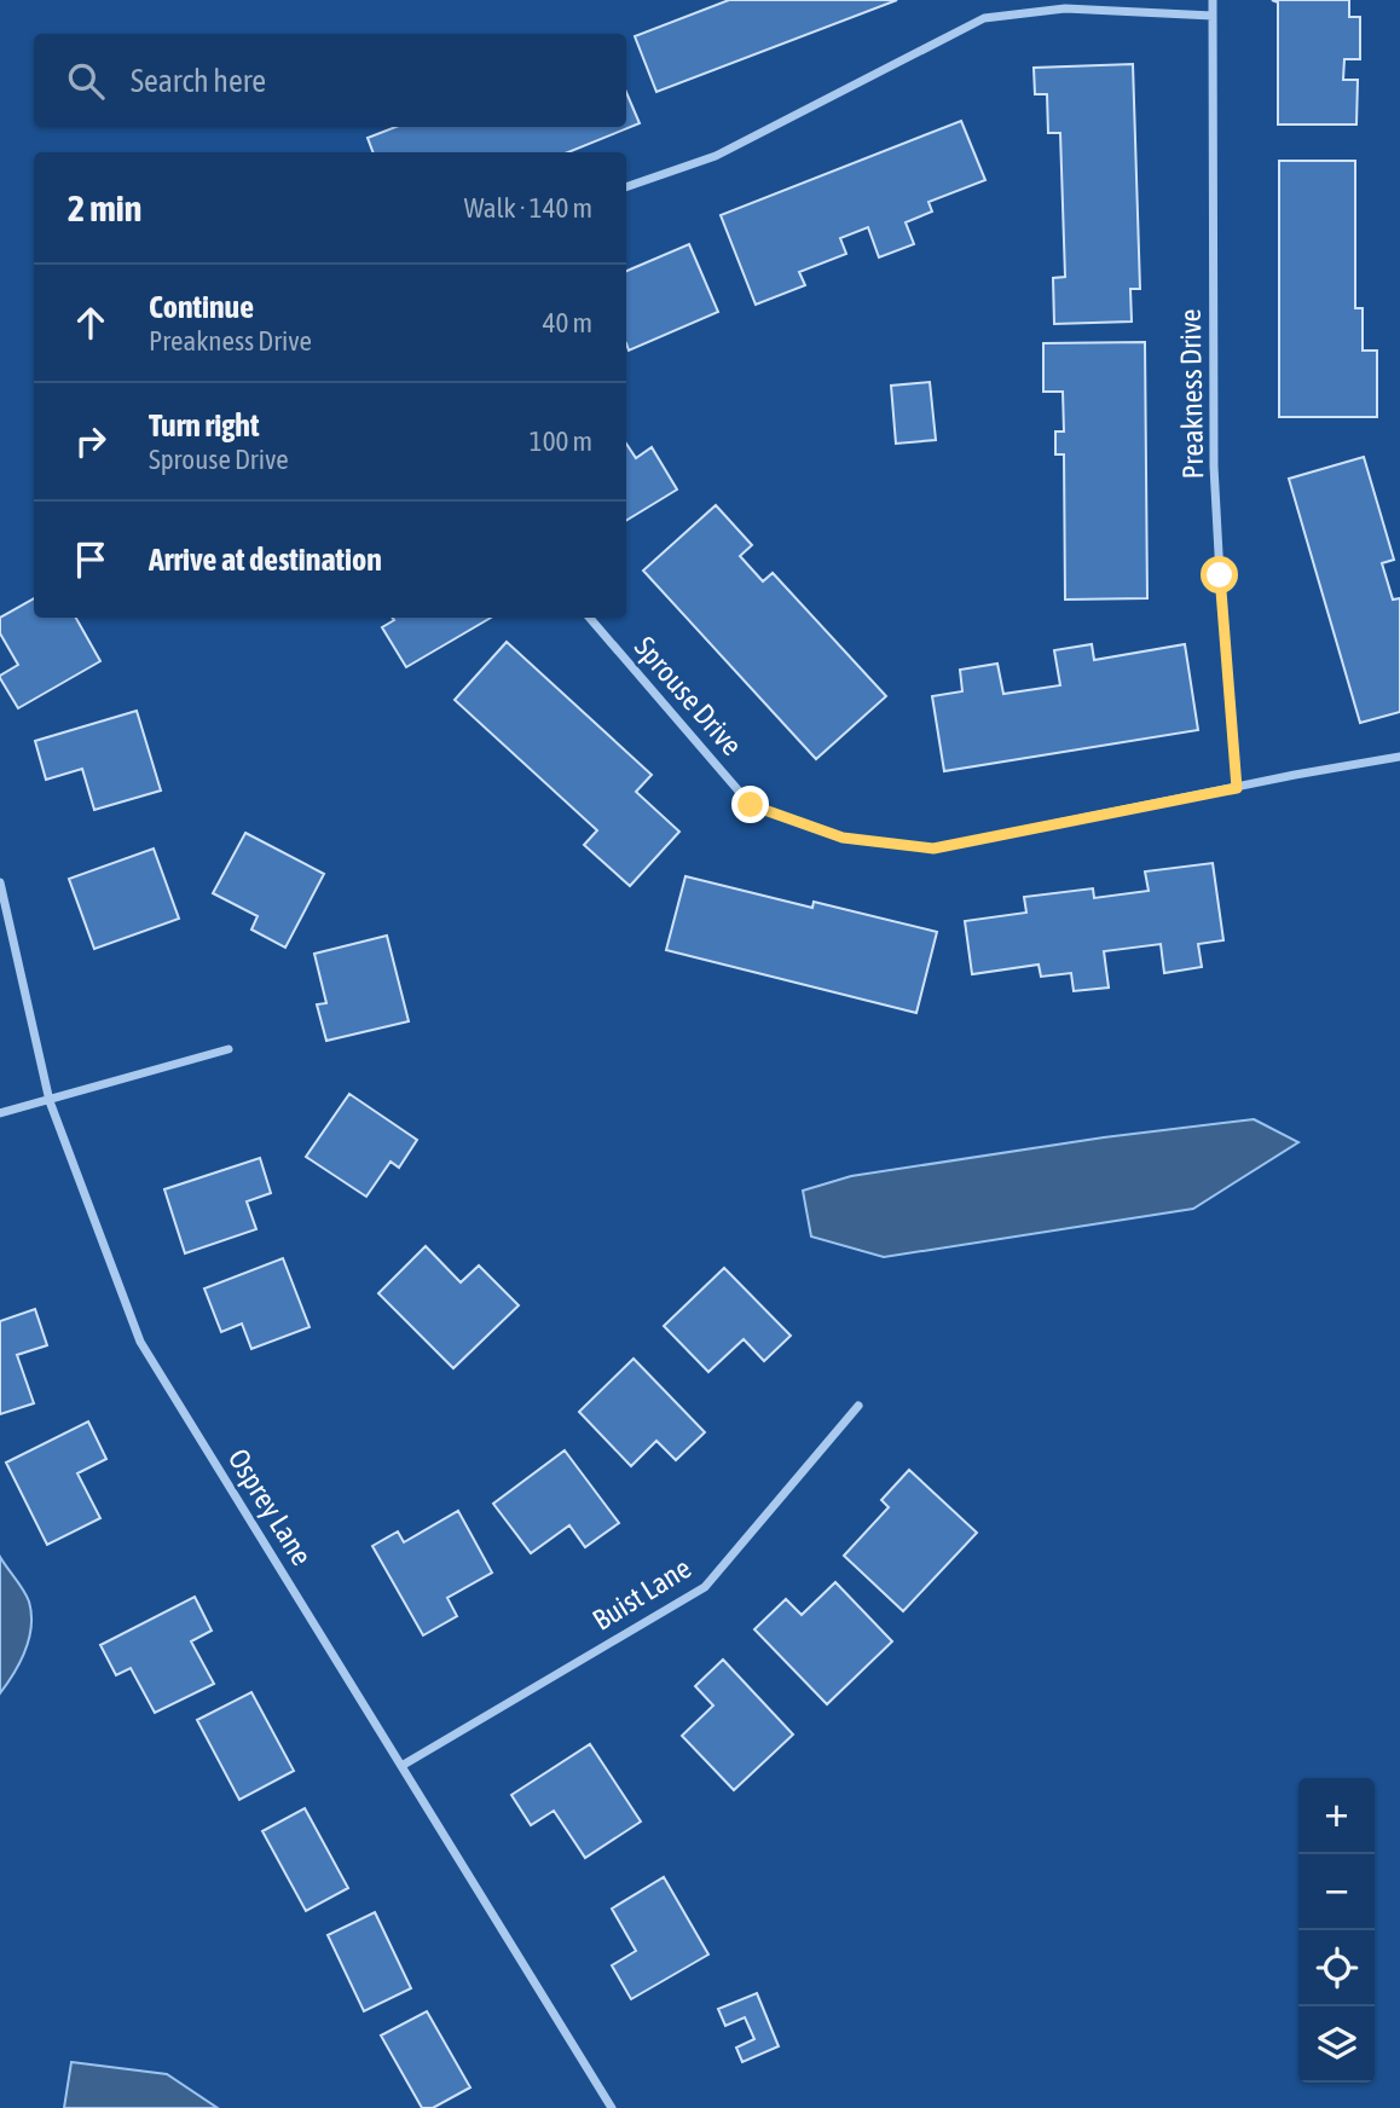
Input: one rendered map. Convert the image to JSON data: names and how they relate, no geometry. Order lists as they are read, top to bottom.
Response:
{
  "streets": {
    "street": [
      "Preakness Drive",
      "Sprouse Drive",
      "Osprey Lane",
      "Buist Lane"
    ]
  },
  "crossings": [
    ["Preakness Drive", "Sprouse Drive"],
    ["Osprey Lane", "Buist Lane"]
  ],
  "page": {
    "search": "Search here",
    "heading": ["2 min", "Walk · 140 m"],
    "list": [
      ["Continue", "Preakness Drive", "40 m"],
      ["Turn right", "Sprouse Drive", "100 m"],
      "Arrive at destination"
    ],
    "map_buttons": ["+", "−"]
  }
}
